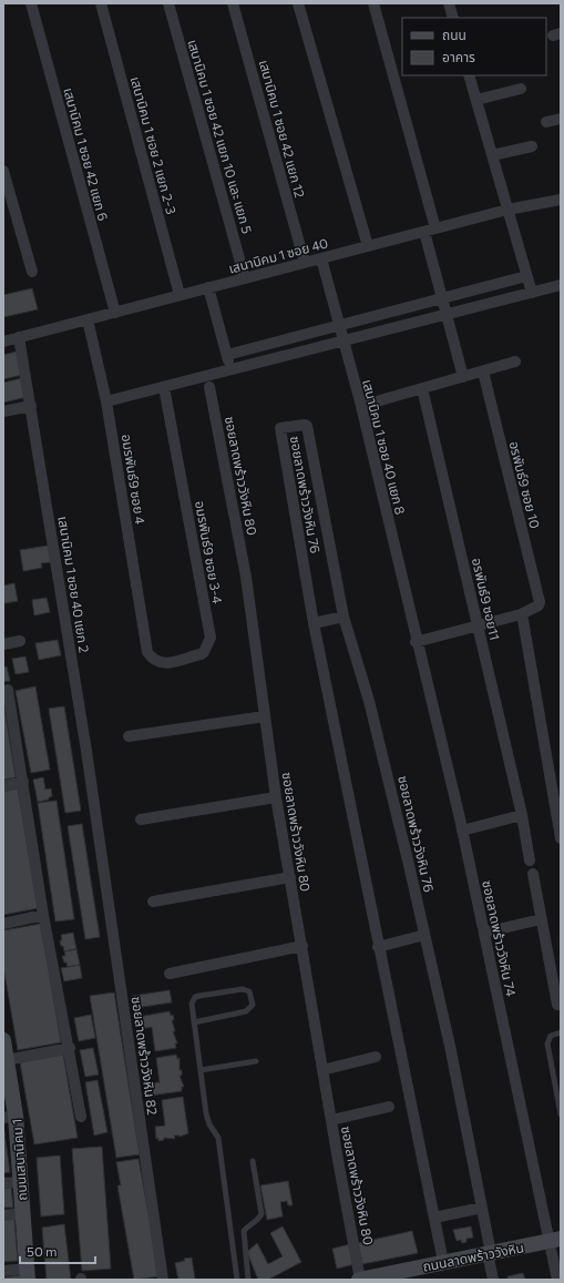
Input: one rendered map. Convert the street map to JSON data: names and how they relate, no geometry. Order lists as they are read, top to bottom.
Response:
{
  "streets": {
    "street": [
      "เสนานิคม 1 ซอย 42 แยก 12",
      "เสนานิคม 1 ซอย 42 แยก 10 และ แยก 5",
      "เสนานิคม 1 ซอย 2 แยก 2-3",
      "เสนานิคม 1 ซอย 42 แยก 6",
      "เสนานิคม 1 ซอย 40",
      "เสนานิคม 1 ซอย 40 แยก 8",
      "ซอยลาดพร้าววังหิน 80",
      "อมรพันธ์9 ซอย 4",
      "อรพันธ์9 ซอย 10",
      "ซอยลาดพร้าววังหิน 76",
      "อมรพันธ์9 ซอย 3-4",
      "เสนานิคม 1 ซอย 40 แยก 2",
      "อรพันธ์9 ซอย11",
      "ซอยลาดพร้าววังหิน 74",
      "ซอยลาดพร้าววังหิน 82",
      "ถนนเสนานิคม 1",
      "ถนนลาดพร้าววังหิน"
    ]
  },
  "crossings": [
    ["เสนานิคม 1 ซอย 42 แยก 12", "เสนานิคม 1 ซอย 40"],
    ["เสนานิคม 1 ซอย 42 แยก 10 และ แยก 5", "เสนานิคม 1 ซอย 40"],
    ["เสนานิคม 1 ซอย 2 แยก 2-3", "เสนานิคม 1 ซอย 40"],
    ["เสนานิคม 1 ซอย 42 แยก 6", "เสนานิคม 1 ซอย 40"],
    ["เสนานิคม 1 ซอย 40", "เสนานิคม 1 ซอย 40 แยก 8"],
    ["เสนานิคม 1 ซอย 40", "อมรพันธ์9 ซอย 4"],
    ["เสนานิคม 1 ซอย 40", "เสนานิคม 1 ซอย 40 แยก 2"],
    ["เสนานิคม 1 ซอย 40 แยก 8", "ซอยลาดพร้าววังหิน 74"],
    ["ซอยลาดพร้าววังหิน 80", "ถนนลาดพร้าววังหิน"],
    ["อมรพันธ์9 ซอย 4", "อมรพันธ์9 ซอย 3-4"],
    ["อรพันธ์9 ซอย 10", "อรพันธ์9 ซอย11"],
    ["ซอยลาดพร้าววังหิน 76", "ถนนลาดพร้าววังหิน"],
    ["เสนานิคม 1 ซอย 40 แยก 2", "ซอยลาดพร้าววังหิน 82"],
    ["ซอยลาดพร้าววังหิน 74", "ถนนลาดพร้าววังหิน"]
  ],
  "legend": ["ถนน", "อาคาร"],
  "scale_bar": "50 m"
}
